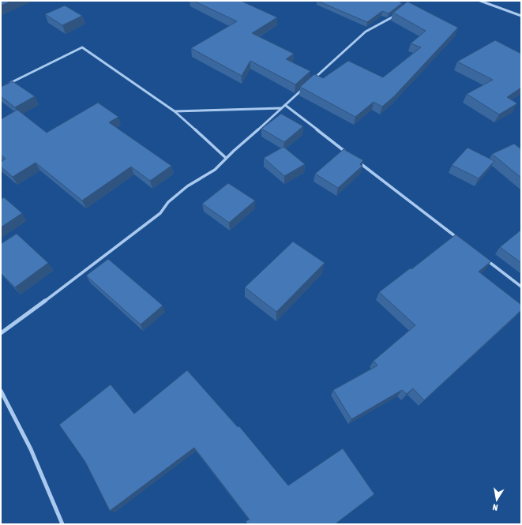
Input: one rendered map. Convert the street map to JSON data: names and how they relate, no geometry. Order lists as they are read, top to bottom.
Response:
{
  "north": "bottom"
}
